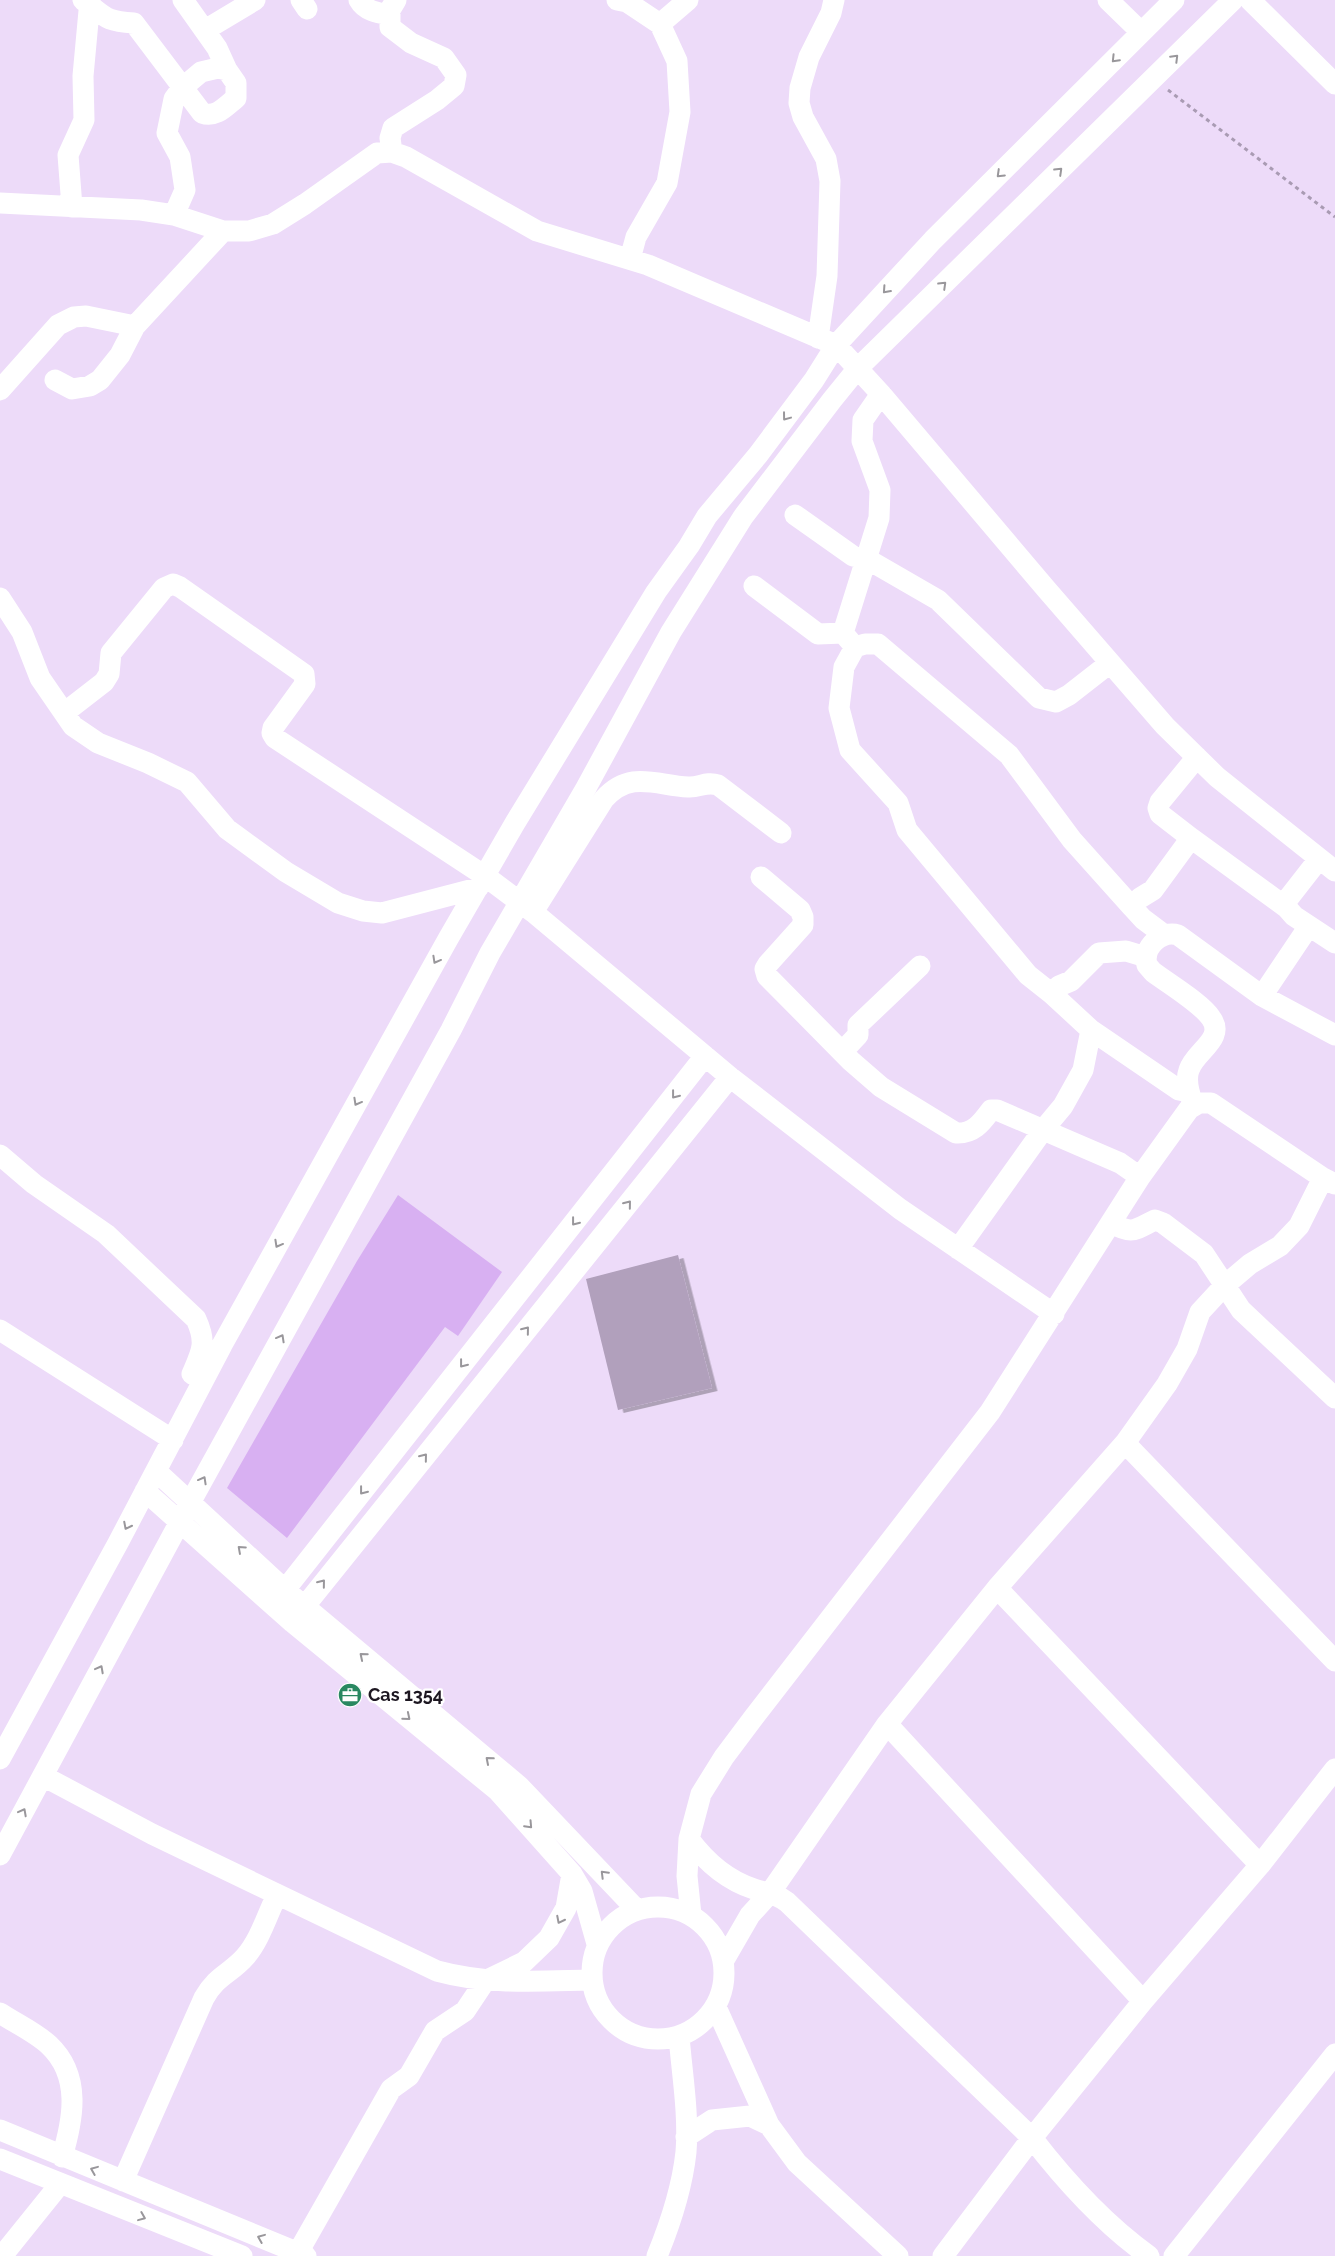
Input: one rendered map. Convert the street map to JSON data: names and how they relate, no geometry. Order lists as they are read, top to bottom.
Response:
{
  "places": {
    "office": ["Cas 1354"]
  }
}
